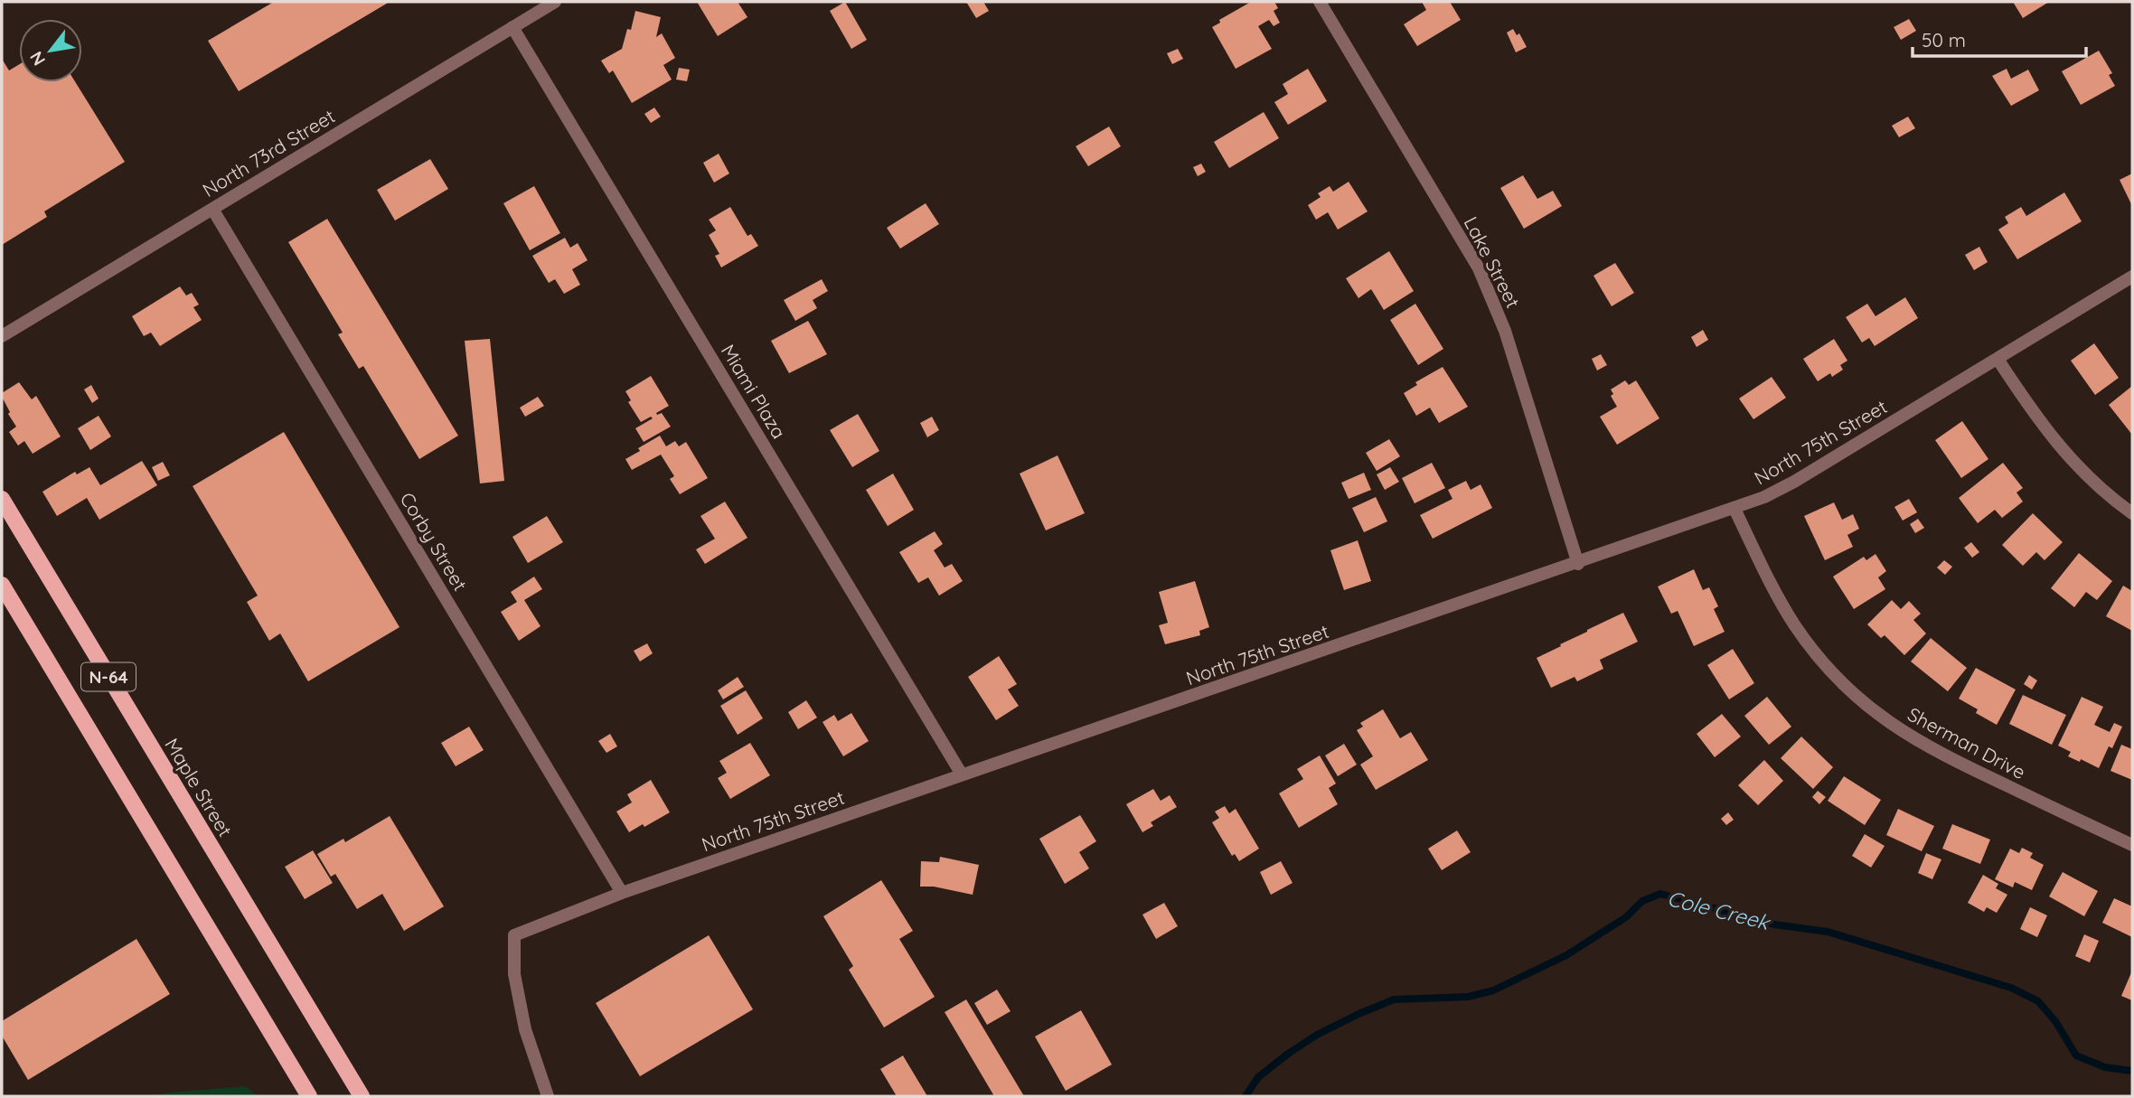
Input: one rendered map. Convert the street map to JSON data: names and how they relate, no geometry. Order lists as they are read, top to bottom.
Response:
{
  "streets": {
    "main road": ["N-64", "Maple Street"],
    "street": [
      "North 73rd Street",
      "Lake Street",
      "Miami Plaza",
      "North 75th Street",
      "Corby Street",
      "Sherman Drive"
    ]
  },
  "crossings": [
    ["North 73rd Street", "Miami Plaza"],
    ["North 73rd Street", "Corby Street"],
    ["Lake Street", "North 75th Street"],
    ["Miami Plaza", "North 75th Street"],
    ["North 75th Street", "Corby Street"],
    ["North 75th Street", "Sherman Drive"]
  ],
  "water": ["Cole Creek"],
  "scale_bar": "50 m",
  "north": "bottom left"
}
